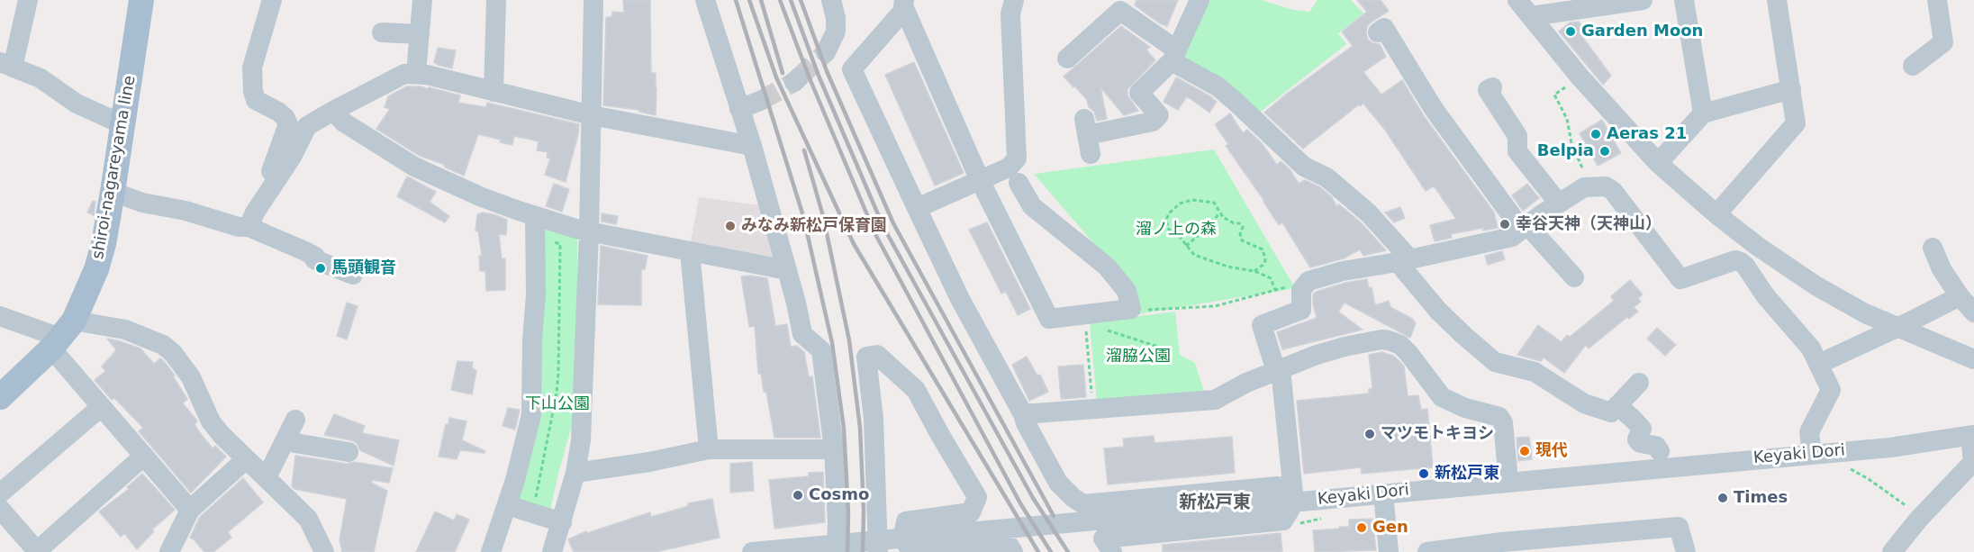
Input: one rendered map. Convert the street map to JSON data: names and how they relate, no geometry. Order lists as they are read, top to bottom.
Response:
{
  "streets": {
    "main road": ["shiroi-nagareyama line"],
    "street": ["Keyaki Dori"]
  },
  "districts": ["新松戸東"],
  "parks": ["溜ノ上の森", "溜脇公園", "下山公園"],
  "places": [
    "Garden Moon",
    "Aeras 21",
    "Belpia",
    "幸谷天神（天神山）",
    "みなみ新松戸保育園",
    "馬頭観音",
    "マツモトキヨシ",
    "現代",
    "新松戸東",
    "Cosmo",
    "Times",
    "Gen"
  ]
}
